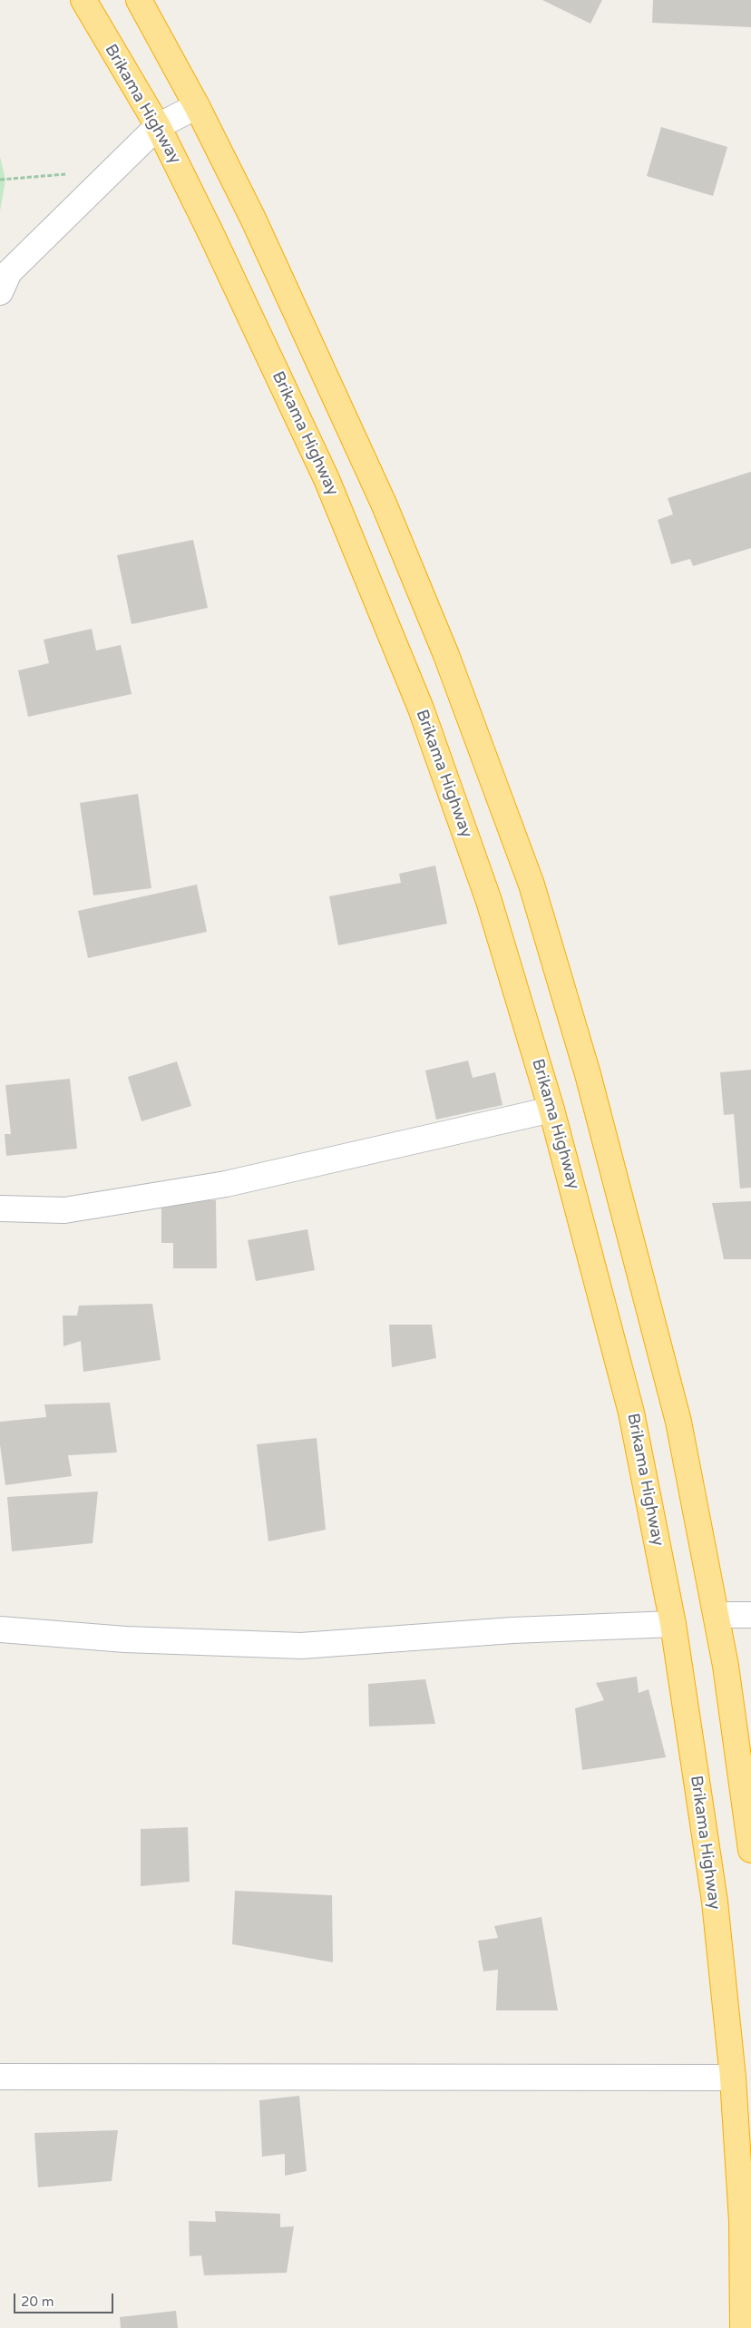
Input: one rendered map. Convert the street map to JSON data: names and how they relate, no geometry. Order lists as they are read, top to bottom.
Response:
{
  "streets": {
    "highway": ["Brikama Highway"]
  },
  "scale_bar": "20 m"
}
